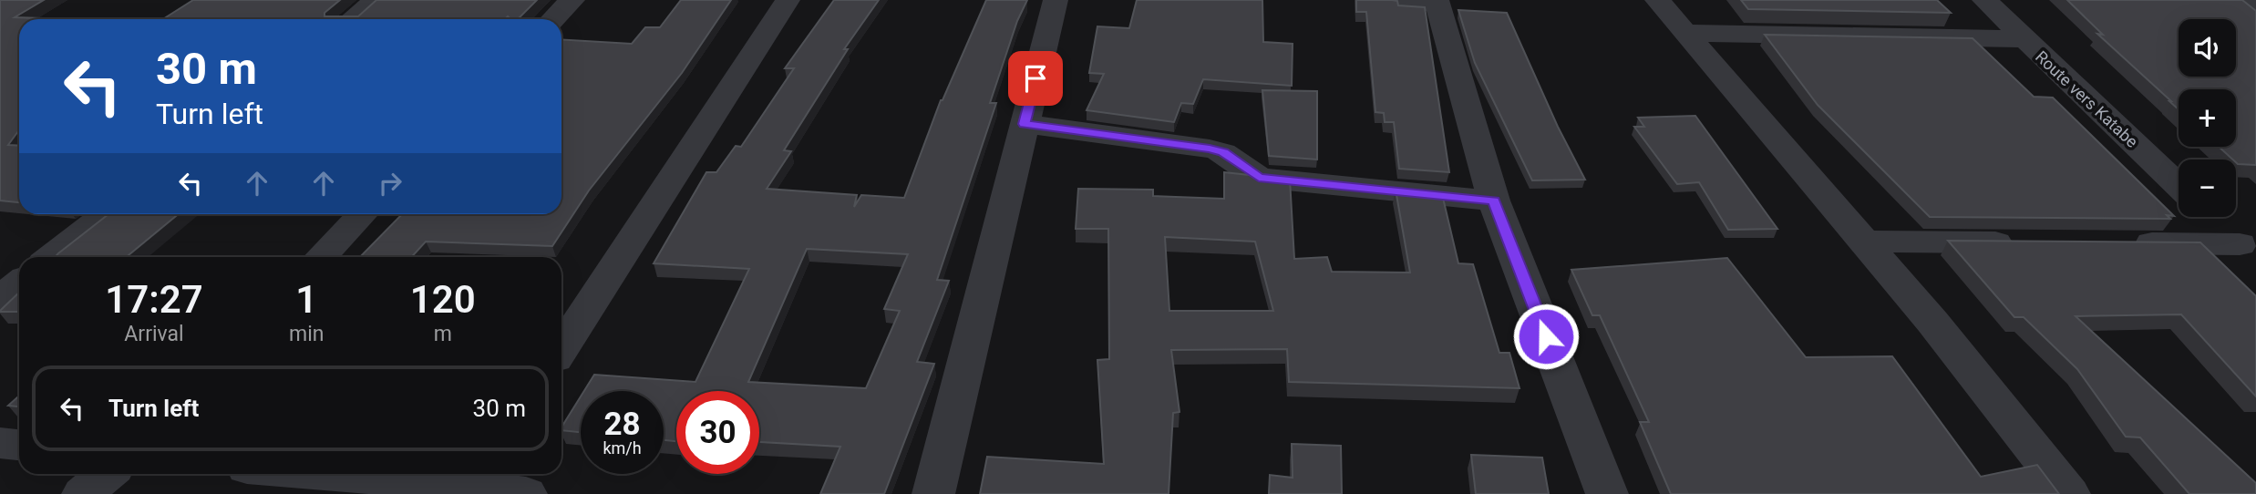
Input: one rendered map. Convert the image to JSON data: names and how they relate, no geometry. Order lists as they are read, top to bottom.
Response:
{
  "streets": {
    "street": ["Route vers Katabe"]
  },
  "page": {
    "map_buttons": ["+", "−"],
    "turn": ["30 m", "Turn left"],
    "eta": [
      "17:27",
      "Arrival",
      "1",
      "min",
      "120",
      "m"
    ],
    "list": [
      {
        "name": "Turn left",
        "value": "30 m"
      }
    ],
    "speed": "28 km/h",
    "limit": "30"
  }
}
